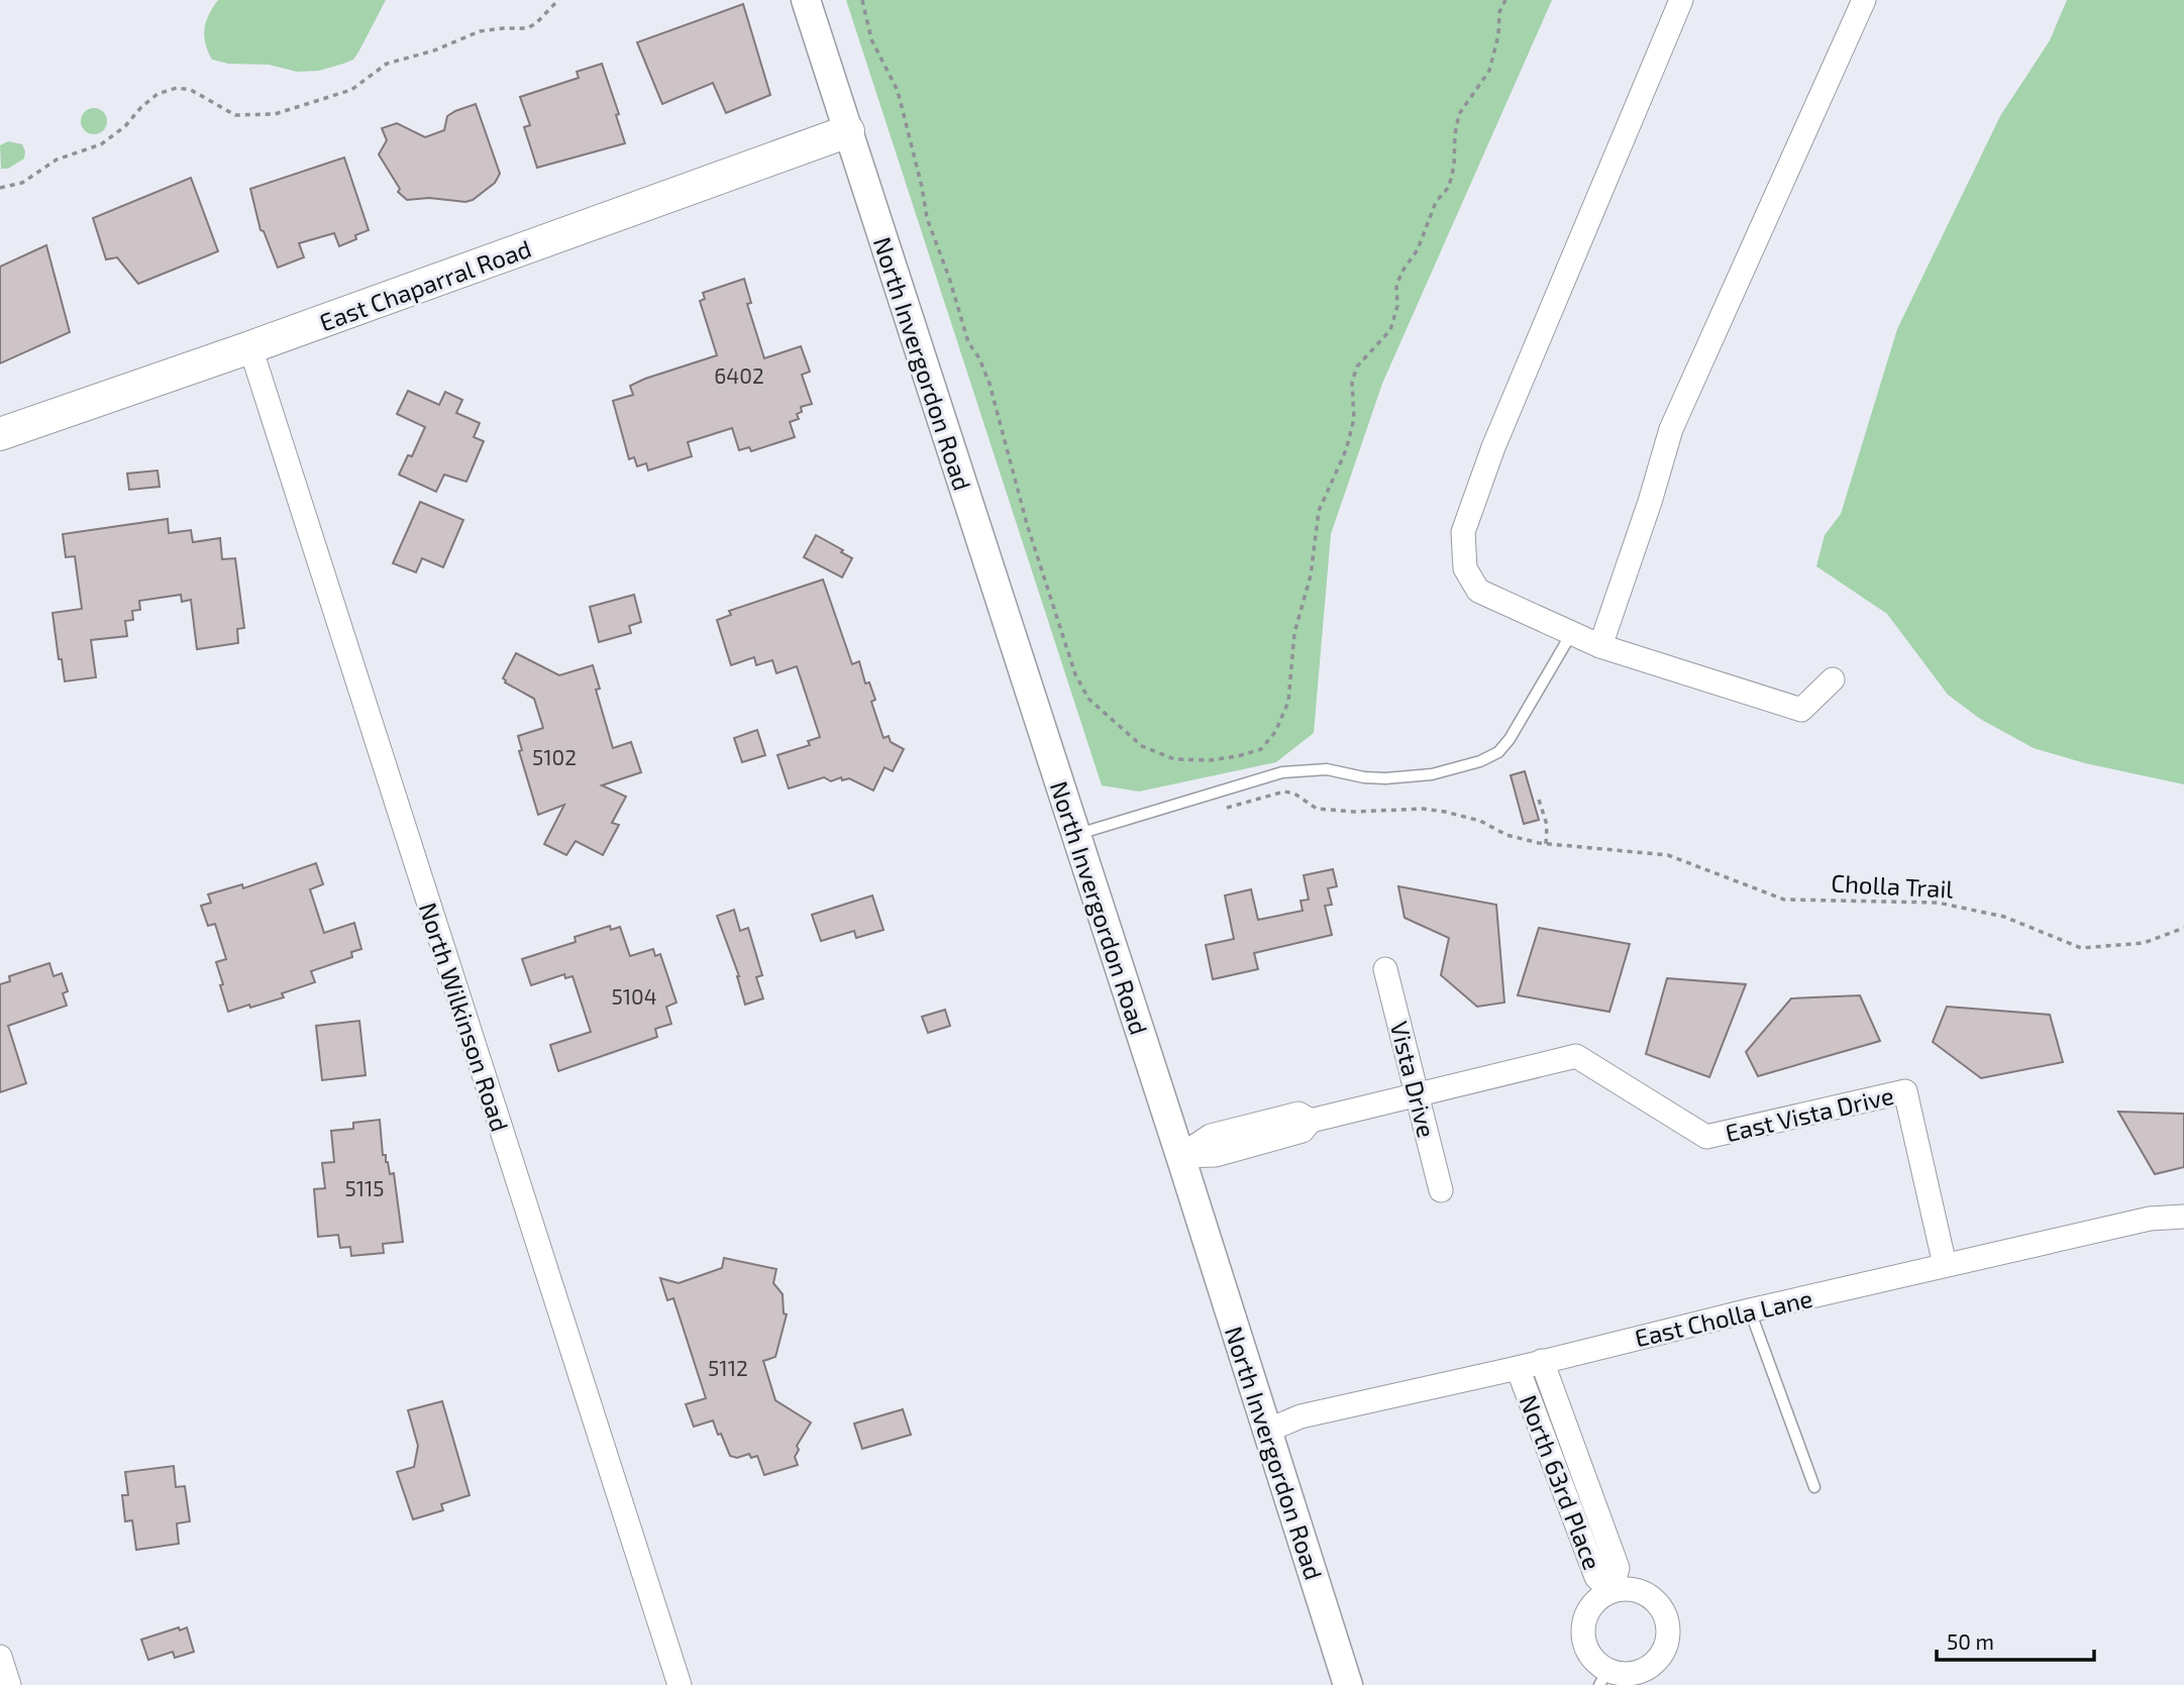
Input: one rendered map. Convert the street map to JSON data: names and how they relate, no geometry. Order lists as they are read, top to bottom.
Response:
{
  "streets": {
    "main road": ["East Chaparral Road"],
    "street": [
      "North Invergordon Road",
      "North Wilkinson Road",
      "Vista Drive",
      "East Vista Drive",
      "East Cholla Lane",
      "North 63rd Place"
    ],
    "path": ["Cholla Trail"]
  },
  "crossings": [
    ["East Chaparral Road", "North Invergordon Road"],
    ["East Chaparral Road", "North Wilkinson Road"],
    ["North Invergordon Road", "East Vista Drive"],
    ["North Invergordon Road", "East Cholla Lane"],
    ["Vista Drive", "East Vista Drive"],
    ["East Vista Drive", "East Cholla Lane"],
    ["East Cholla Lane", "North 63rd Place"]
  ],
  "house_numbers": [
    "6402",
    "5102",
    "5104",
    "5115",
    "5112"
  ],
  "scale_bar": "50 m"
}
